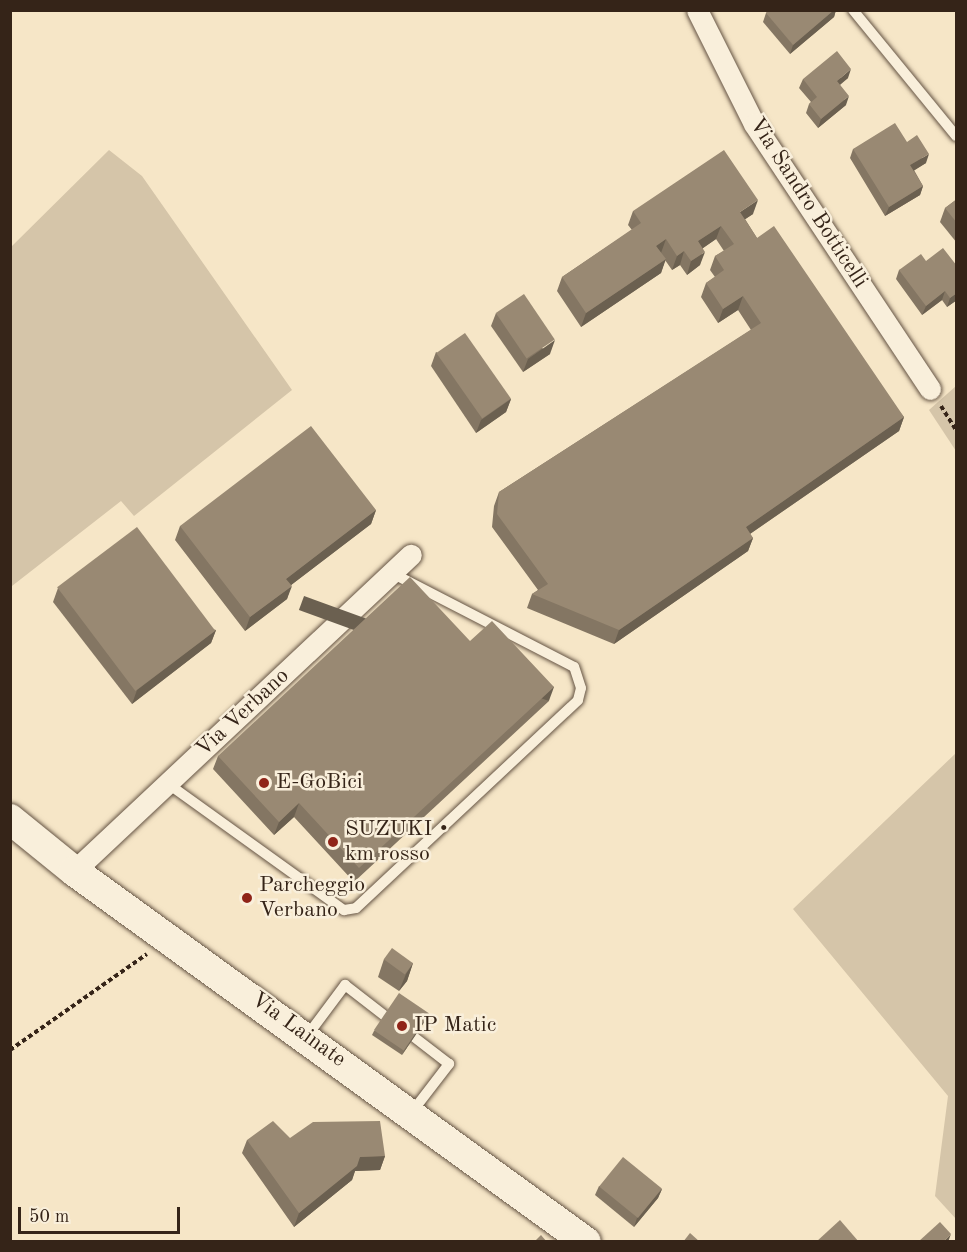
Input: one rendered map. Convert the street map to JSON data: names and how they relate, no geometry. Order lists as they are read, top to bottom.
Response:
{
  "streets": {
    "main road": ["Via Lainate"],
    "street": ["Via Sandro Botticelli", "Via Verbano"]
  },
  "crossings": [
    ["Via Verbano", "Via Lainate"]
  ],
  "places": [
    "E-GoBici",
    "SUZUKI • km rosso",
    "Parcheggio Verbano",
    "IP Matic"
  ],
  "scale_bar": "50 m"
}
